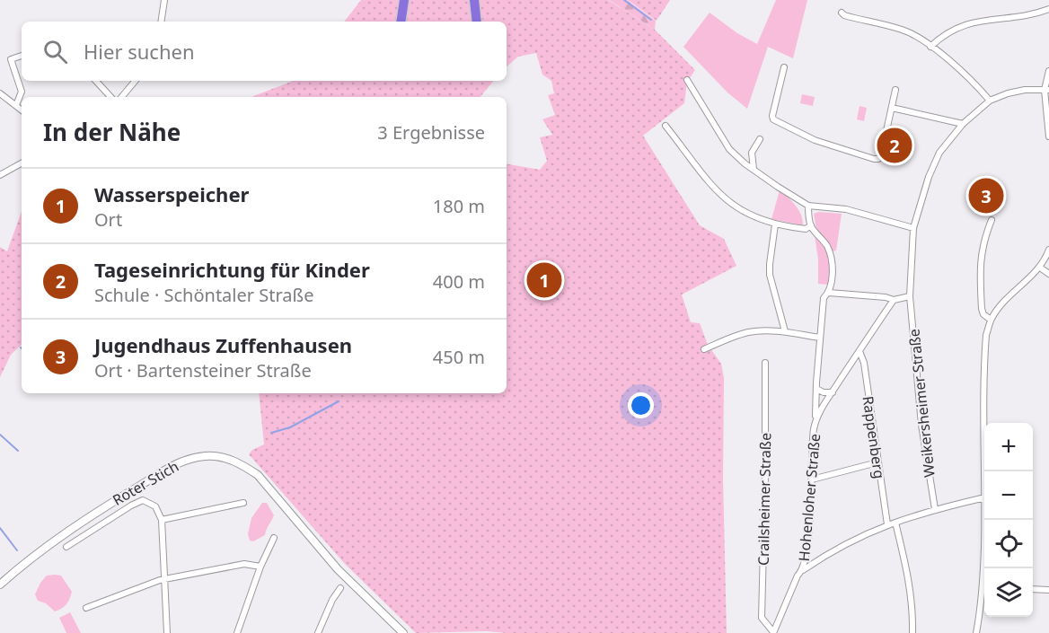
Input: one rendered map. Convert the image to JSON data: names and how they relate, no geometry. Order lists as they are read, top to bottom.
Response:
{
  "streets": {
    "street": [
      "Weikersheimer Straße",
      "Rappenberg",
      "Roter Stich",
      "Hohenloher Straße",
      "Crailsheimer Straße"
    ]
  },
  "crossings": [
    ["Rappenberg", "Hohenloher Straße"],
    ["Hohenloher Straße", "Crailsheimer Straße"]
  ],
  "page": {
    "search": "Hier suchen",
    "heading": ["In der Nähe", "3 Ergebnisse"],
    "pins": ["2", "3", "1"],
    "list": [
      {
        "mark": "1",
        "name": "Wasserspeicher",
        "note": "Ort",
        "value": "180 m"
      },
      {
        "mark": "2",
        "name": "Tageseinrichtung für Kinder",
        "note": "Schule · Schöntaler Straße",
        "value": "400 m"
      },
      {
        "mark": "3",
        "name": "Jugendhaus Zuffenhausen",
        "note": "Ort · Bartensteiner Straße",
        "value": "450 m"
      }
    ],
    "map_buttons": ["+", "−"]
  }
}
